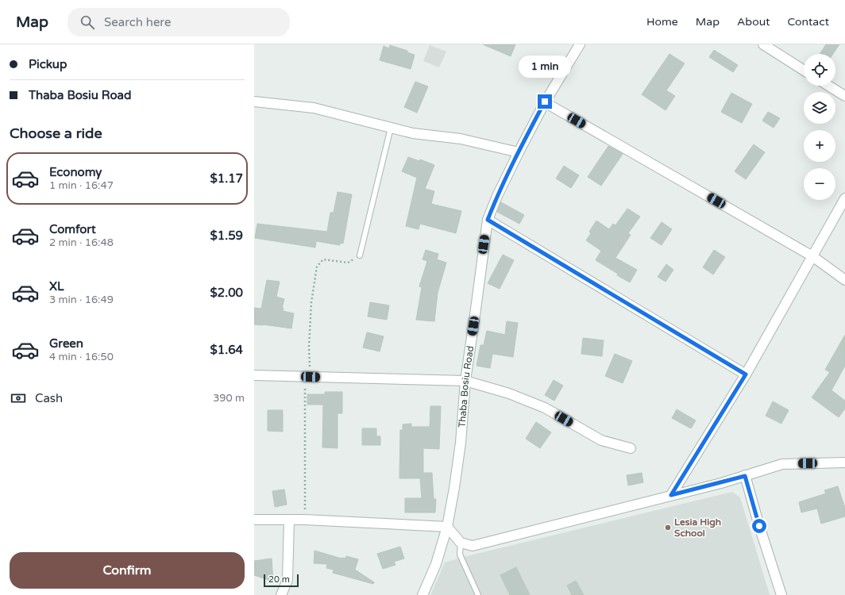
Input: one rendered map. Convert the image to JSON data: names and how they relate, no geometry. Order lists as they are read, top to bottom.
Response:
{
  "streets": {
    "street": ["Thaba Bosiu Road"]
  },
  "places": ["Lesia High School"],
  "scale_bar": "20 m",
  "page": {
    "header": "Map",
    "search": "Search here",
    "nav": [
      "Home",
      "Map",
      "About",
      "Contact"
    ],
    "banner": ["Pickup", "Thaba Bosiu Road"],
    "map_buttons": ["+", "−"],
    "bubble": "1 min",
    "heading": "Choose a ride",
    "list": [
      {
        "name": "Economy",
        "note": "1 min · 16:47",
        "value": "$1.17"
      },
      {
        "name": "Comfort",
        "note": "2 min · 16:48",
        "value": "$1.59"
      },
      {
        "name": "XL",
        "note": "3 min · 16:49",
        "value": "$2.00"
      },
      {
        "name": "Green",
        "note": "4 min · 16:50",
        "value": "$1.64"
      }
    ],
    "pay": ["Cash", "390 m"],
    "buttons": "Confirm",
    "scale": "20 m"
  }
}
